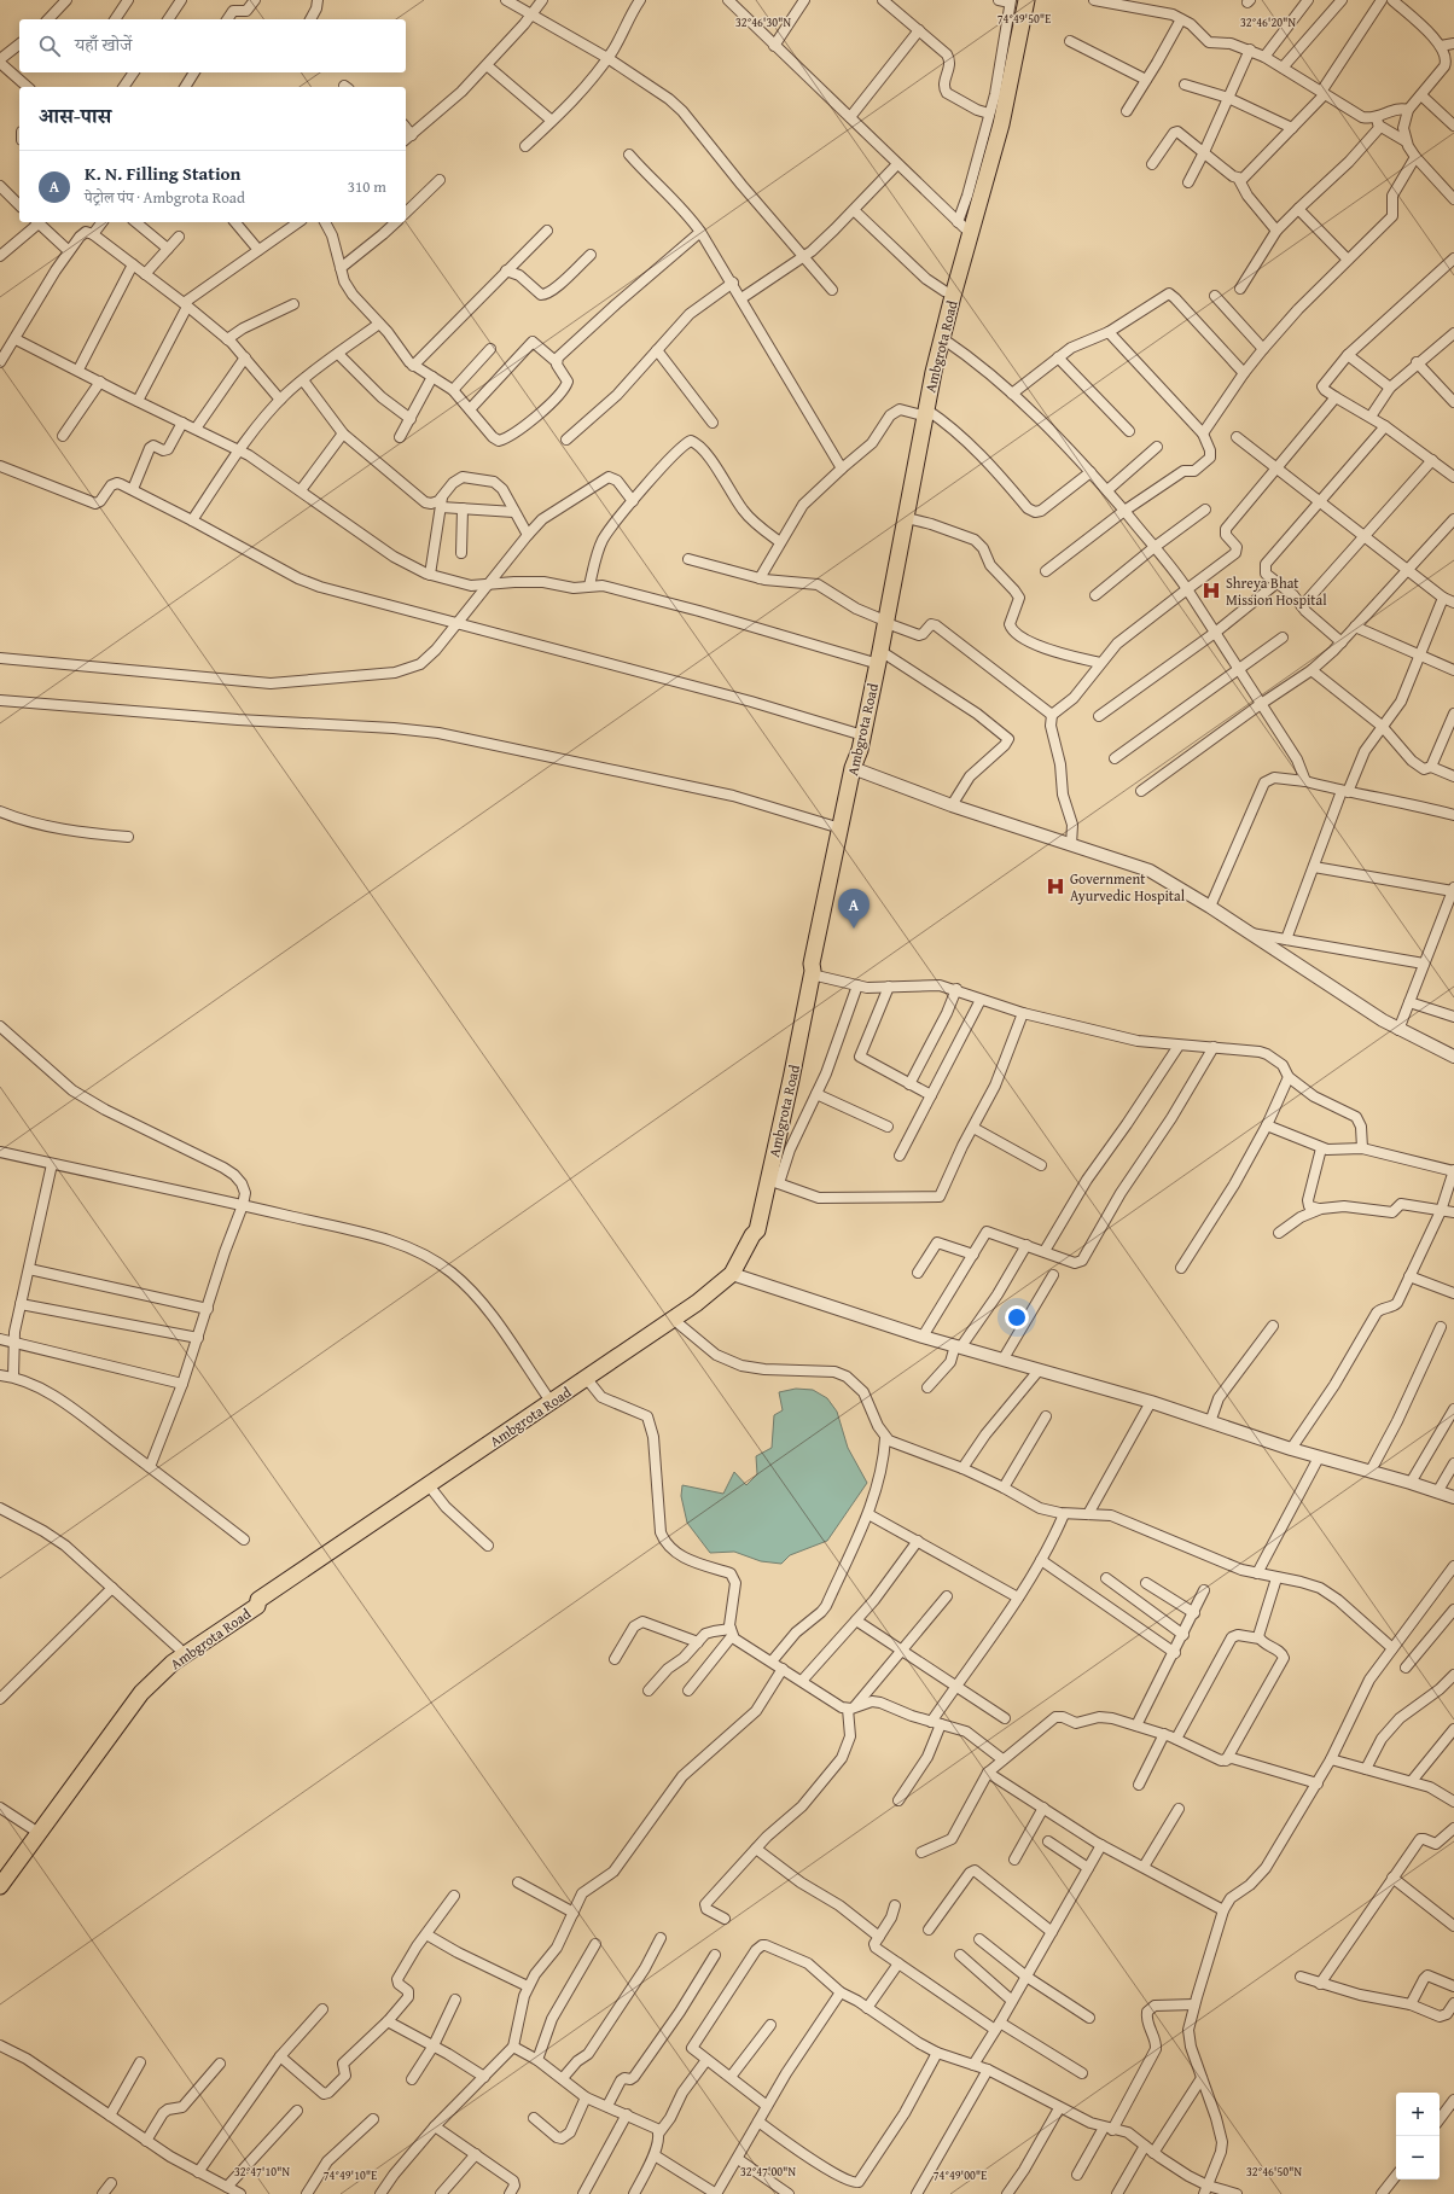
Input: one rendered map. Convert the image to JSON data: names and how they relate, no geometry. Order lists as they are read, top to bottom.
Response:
{
  "streets": {
    "main road": ["Ambgrota Road"]
  },
  "places": {
    "hospital": ["Shreya Bhat Mission Hospital", "Government Ayurvedic Hospital"]
  },
  "page": {
    "search": "यहाँ खोजें",
    "heading": "आस-पास",
    "list": [
      {
        "mark": "A",
        "name": "K. N. Filling Station",
        "note": "पेट्रोल पंप · Ambgrota Road",
        "value": "310 m"
      }
    ],
    "pins": "A",
    "map_buttons": ["+", "−"]
  },
  "coordinates": [
    "74°49'50\"E",
    "32°46'20\"N",
    "32°46'30\"N",
    "32°47'10\"N",
    "32°47'00\"N",
    "32°46'50\"N",
    "74°49'10\"E",
    "74°49'00\"E"
  ]
}
